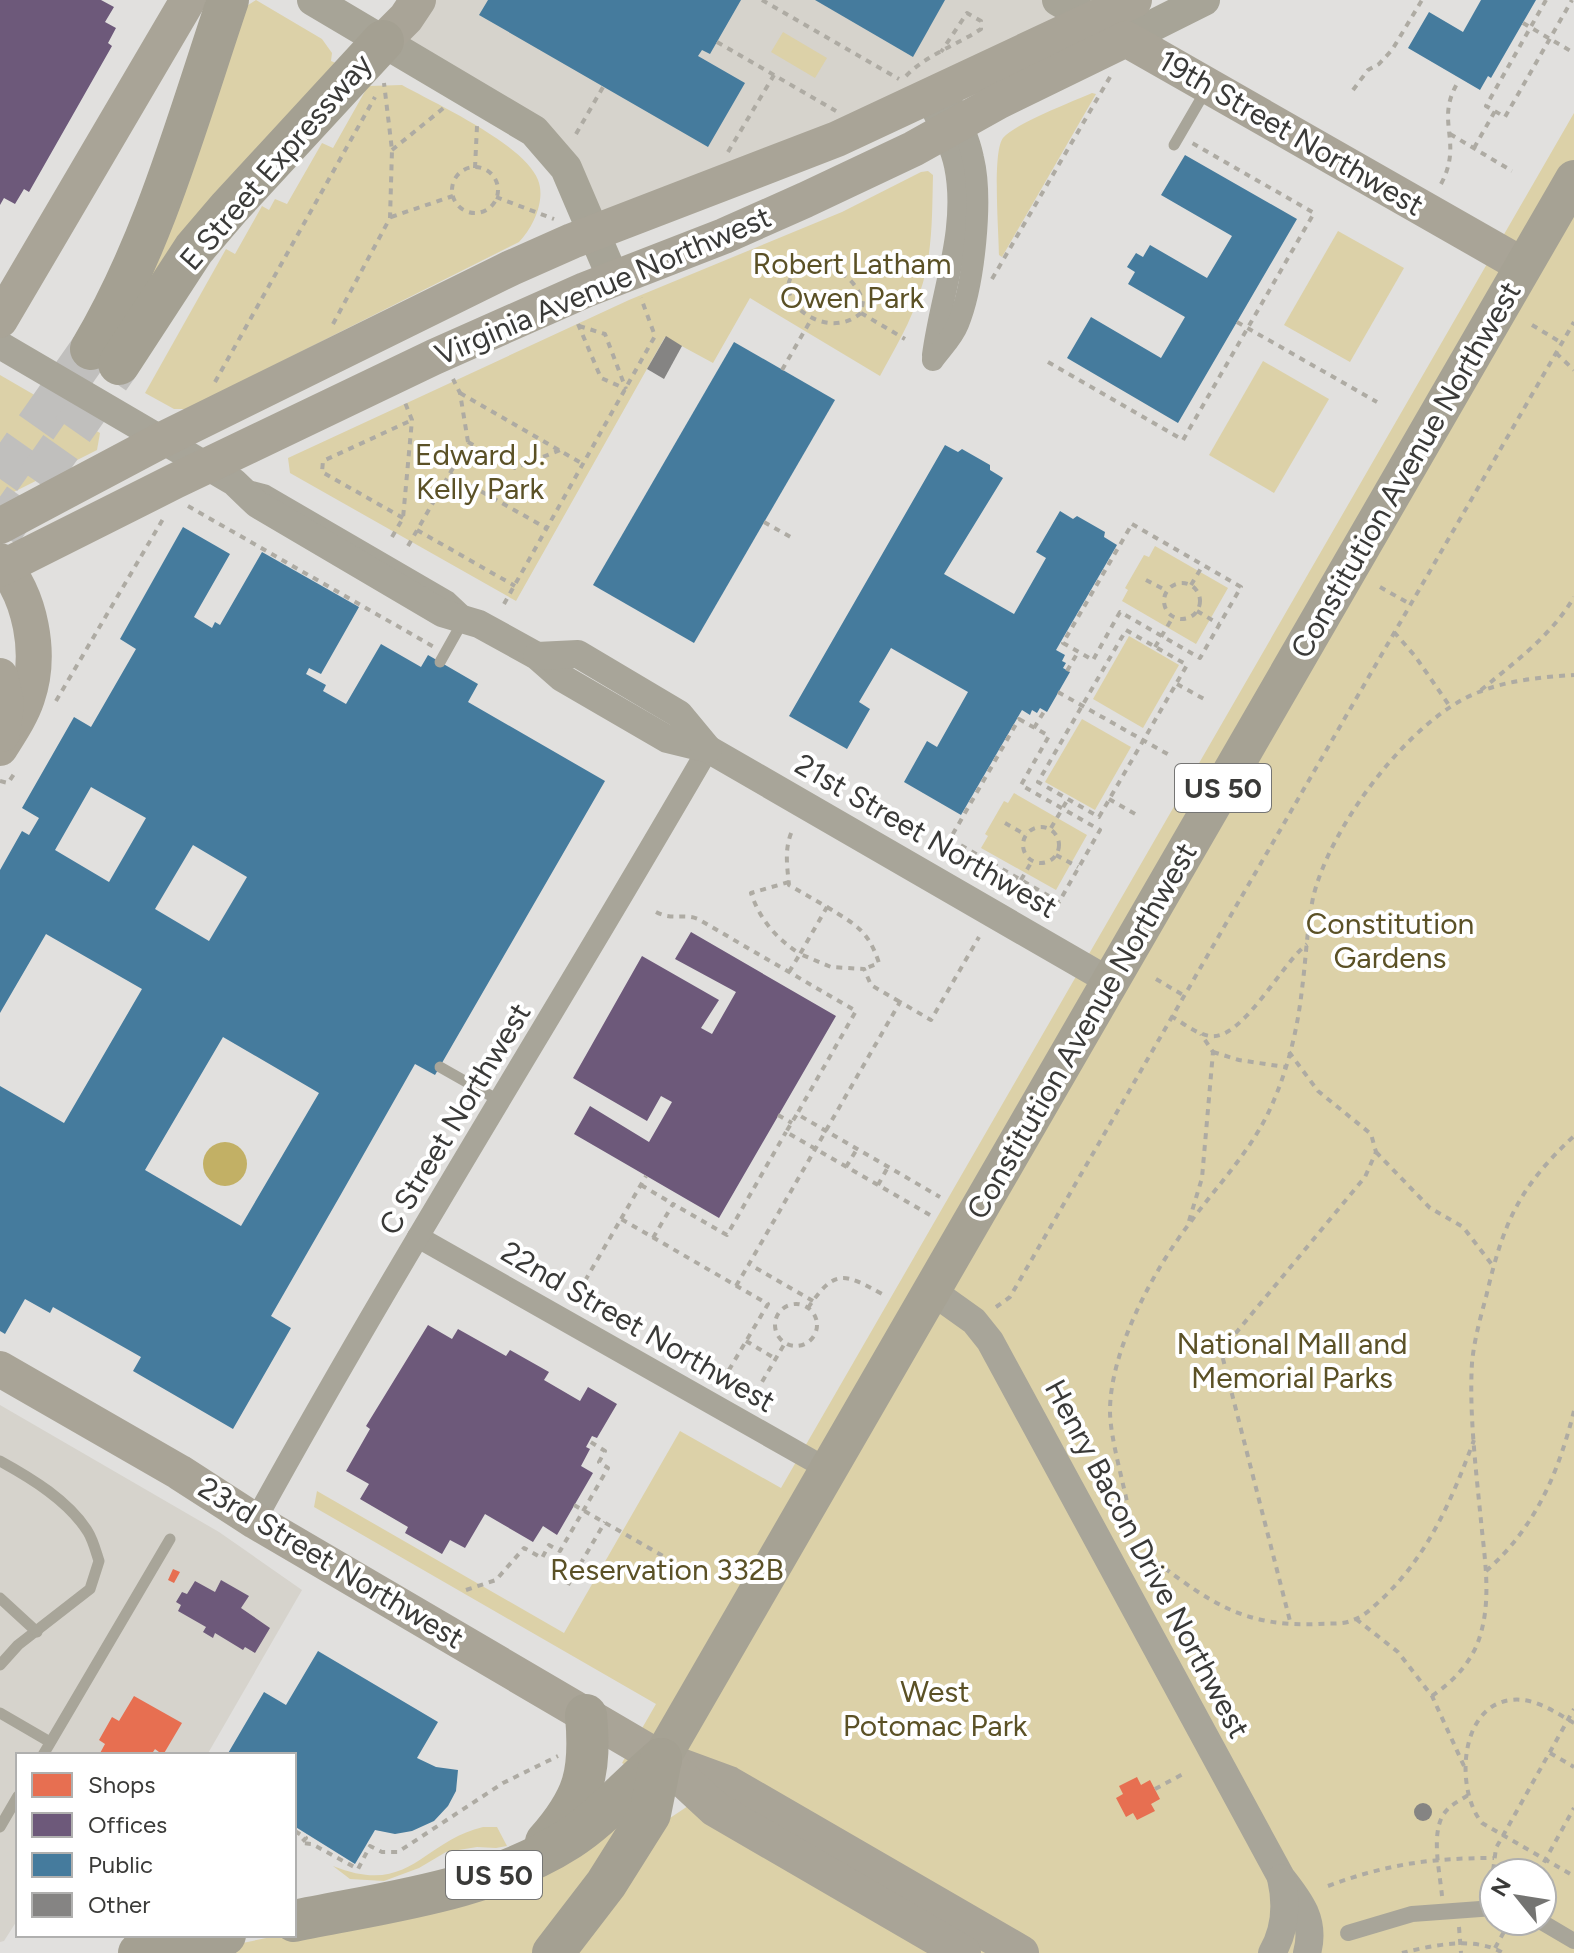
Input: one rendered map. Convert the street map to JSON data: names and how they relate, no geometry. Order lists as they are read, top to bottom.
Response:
{
  "streets": {
    "highway": ["E Street Expressway", "Constitution Avenue Northwest", "US 50"],
    "main road": ["19th Street Northwest", "Virginia Avenue Northwest", "23rd Street Northwest"],
    "street": [
      "21st Street Northwest",
      "C Street Northwest",
      "22nd Street Northwest",
      "Henry Bacon Drive Northwest"
    ]
  },
  "crossings": [
    ["19th Street Northwest", "Virginia Avenue Northwest"],
    ["19th Street Northwest", "Constitution Avenue Northwest"],
    ["Virginia Avenue Northwest", "21st Street Northwest"],
    ["Constitution Avenue Northwest", "21st Street Northwest"],
    ["Constitution Avenue Northwest", "22nd Street Northwest"],
    ["Constitution Avenue Northwest", "Henry Bacon Drive Northwest"],
    ["Constitution Avenue Northwest", "23rd Street Northwest"],
    ["21st Street Northwest", "C Street Northwest"],
    ["C Street Northwest", "22nd Street Northwest"],
    ["C Street Northwest", "23rd Street Northwest"]
  ],
  "parks": [
    "Robert Latham Owen Park",
    "Edward J. Kelly Park",
    "Constitution Gardens",
    "National Mall and Memorial Parks",
    "Reservation 332B",
    "West Potomac Park"
  ],
  "legend": [
    "Shops",
    "Offices",
    "Public",
    "Other"
  ],
  "north": "top left"
}
